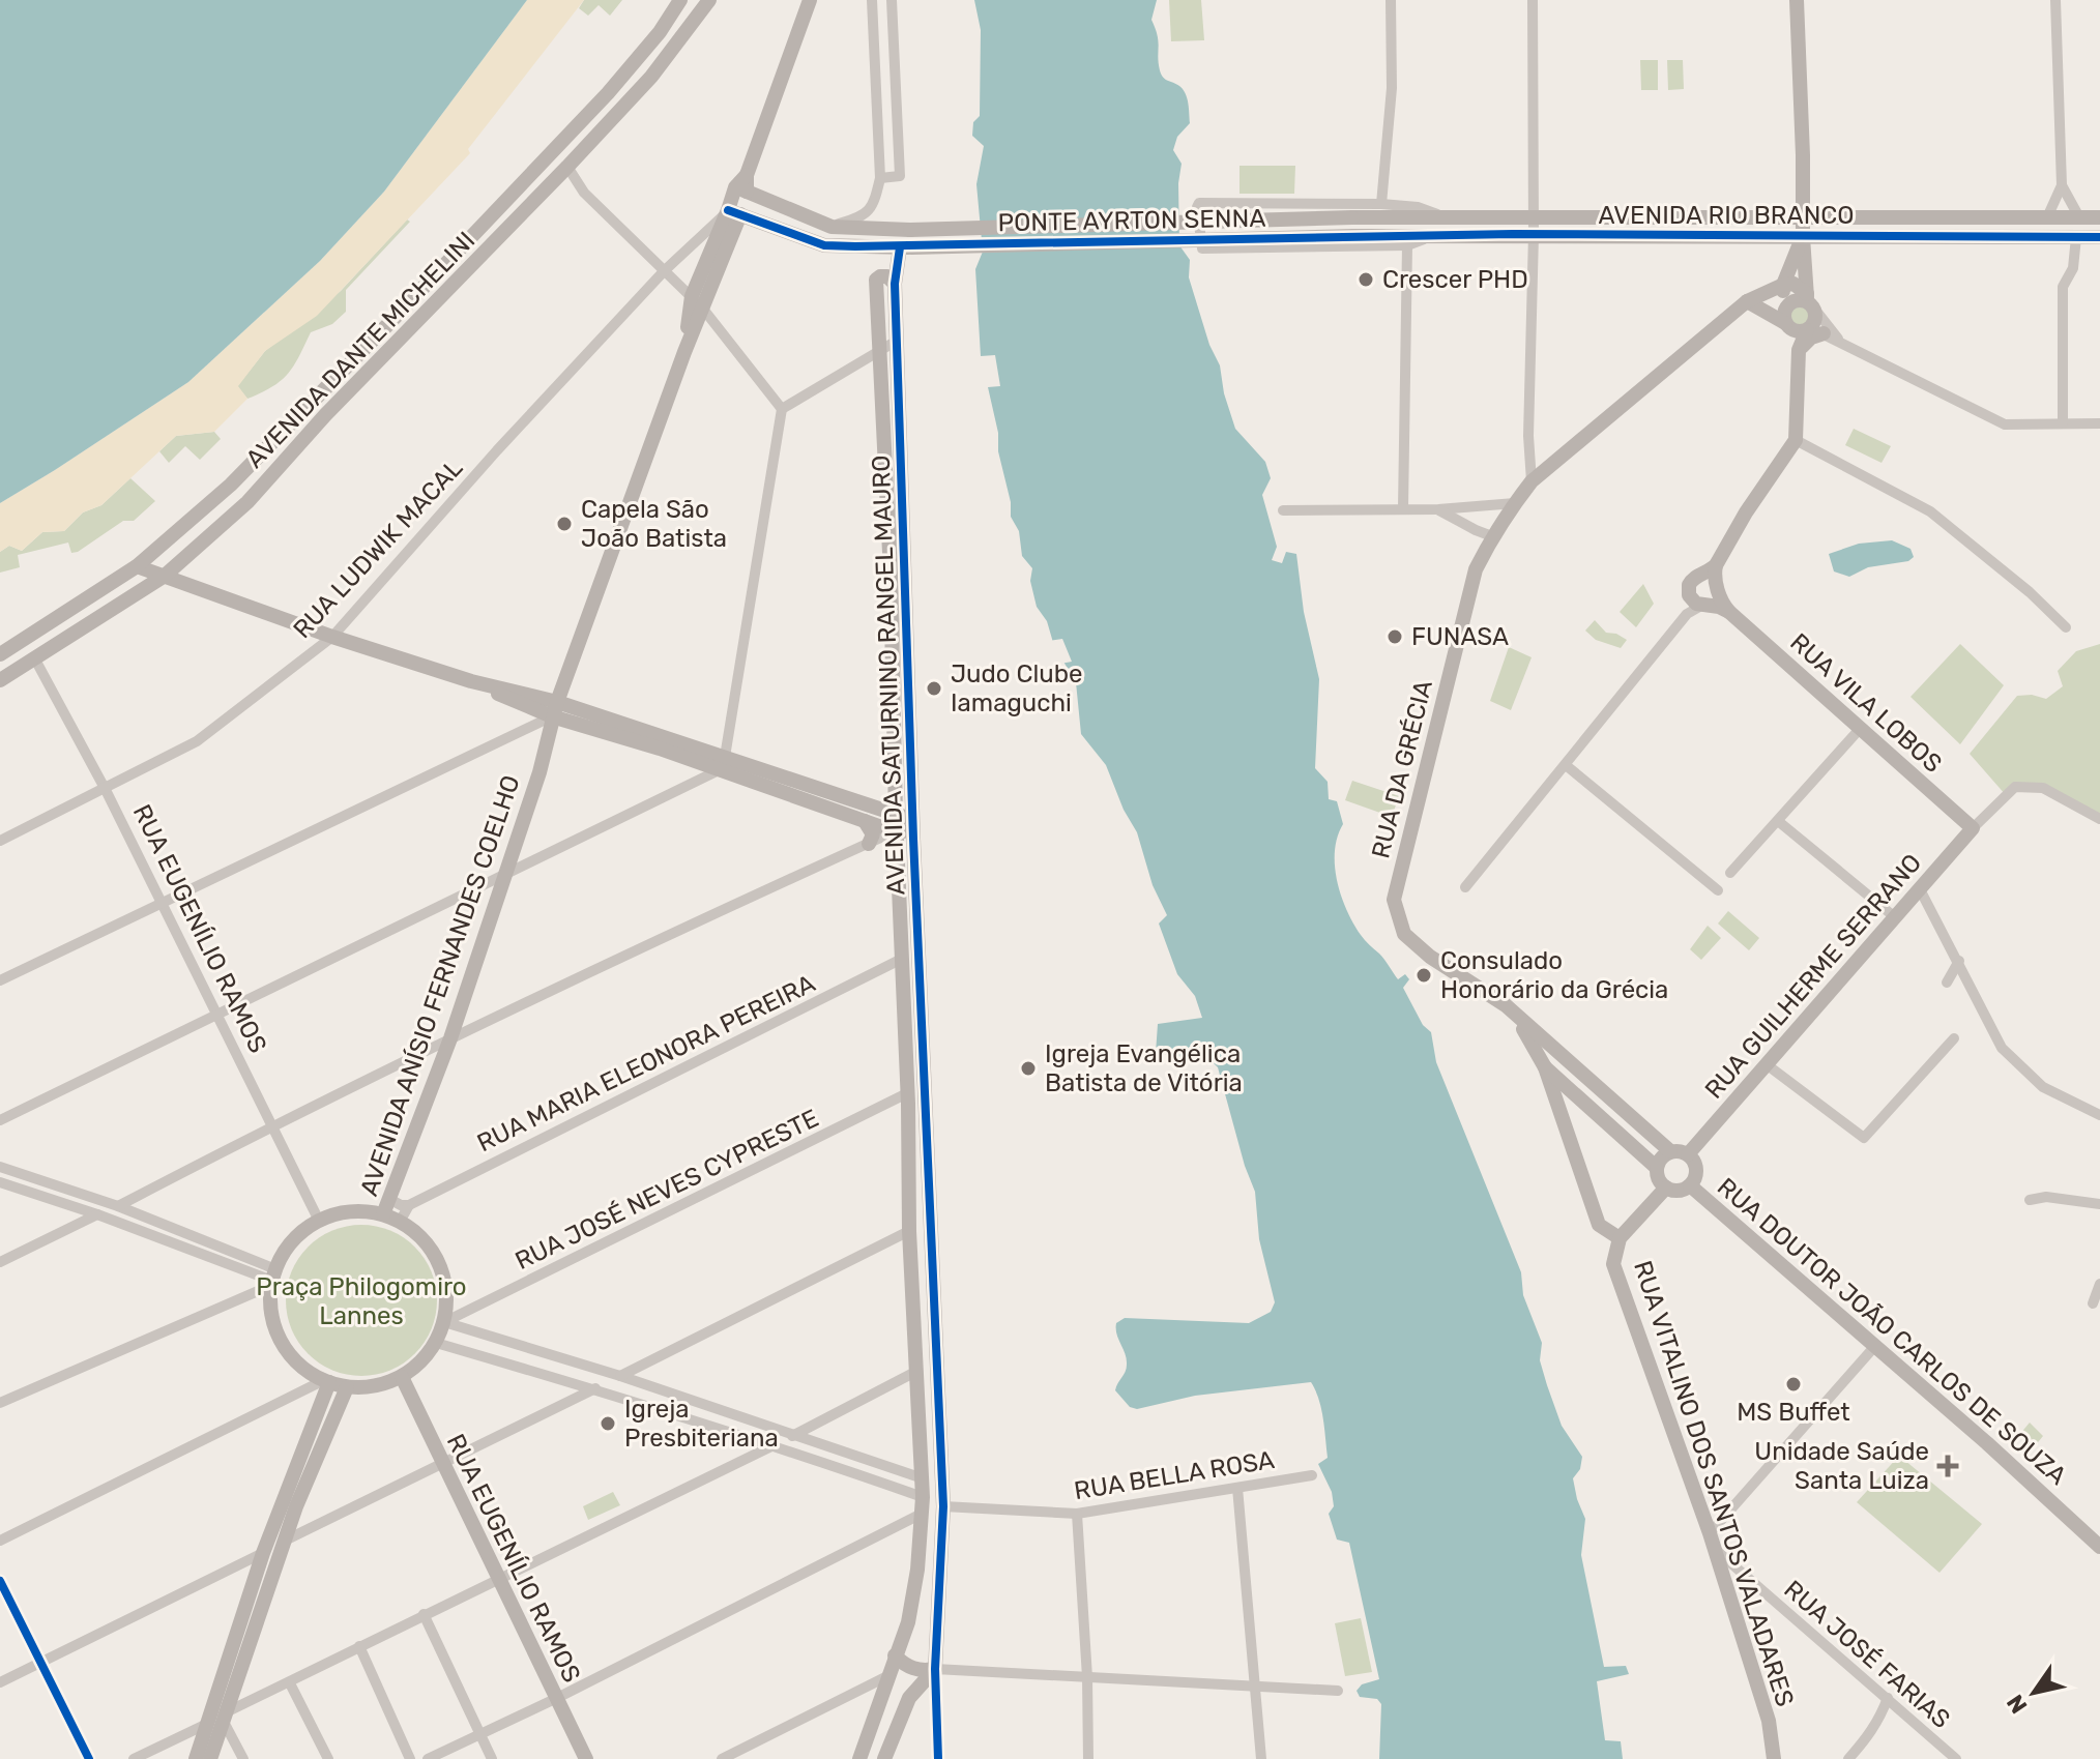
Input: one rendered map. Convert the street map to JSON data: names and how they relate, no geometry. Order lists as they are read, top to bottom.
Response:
{
  "streets": {
    "street": [
      "AVENIDA RIO BRANCO",
      "PONTE AYRTON SENNA",
      "AVENIDA DANTE MICHELINI",
      "RUA LUDWIK MACAL",
      "AVENIDA SATURNINO RANGEL MAURO",
      "RUA VILA LOBOS",
      "RUA DA GRÉCIA",
      "RUA EUGENÍLIO RAMOS",
      "RUA GUILHERME SERRANO",
      "AVENIDA ANÍSIO FERNANDES COELHO",
      "RUA MARIA ELEONORA PEREIRA",
      "RUA JOSÉ NEVES CYPRESTE",
      "RUA DOUTOR JOÃO CARLOS DE SOUZA",
      "RUA BELLA ROSA",
      "RUA VITALINO DOS SANTOS VALADARES",
      "RUA JOSÉ FARIAS"
    ]
  },
  "crossings": [
    ["AVENIDA RIO BRANCO", "PONTE AYRTON SENNA"],
    ["PONTE AYRTON SENNA", "RUA LUDWIK MACAL"],
    ["PONTE AYRTON SENNA", "AVENIDA SATURNINO RANGEL MAURO"],
    ["PONTE AYRTON SENNA", "AVENIDA ANÍSIO FERNANDES COELHO"],
    ["AVENIDA DANTE MICHELINI", "RUA EUGENÍLIO RAMOS"],
    ["RUA LUDWIK MACAL", "RUA EUGENÍLIO RAMOS"],
    ["RUA LUDWIK MACAL", "AVENIDA ANÍSIO FERNANDES COELHO"],
    ["AVENIDA SATURNINO RANGEL MAURO", "RUA MARIA ELEONORA PEREIRA"],
    ["AVENIDA SATURNINO RANGEL MAURO", "RUA JOSÉ NEVES CYPRESTE"],
    ["AVENIDA SATURNINO RANGEL MAURO", "RUA BELLA ROSA"],
    ["RUA VILA LOBOS", "RUA GUILHERME SERRANO"],
    ["RUA DA GRÉCIA", "RUA VITALINO DOS SANTOS VALADARES"],
    ["RUA EUGENÍLIO RAMOS", "AVENIDA ANÍSIO FERNANDES COELHO"],
    ["RUA EUGENÍLIO RAMOS", "RUA JOSÉ NEVES CYPRESTE"],
    ["RUA GUILHERME SERRANO", "RUA DOUTOR JOÃO CARLOS DE SOUZA"],
    ["AVENIDA ANÍSIO FERNANDES COELHO", "RUA JOSÉ NEVES CYPRESTE"],
    ["RUA VITALINO DOS SANTOS VALADARES", "RUA JOSÉ FARIAS"]
  ],
  "parks": ["Praça Philogomiro Lannes"],
  "places": {
    "other": [
      "Crescer PHD",
      "Capela São João Batista",
      "FUNASA",
      "Judo Clube Iamaguchi",
      "Consulado Honorário da Grécia",
      "Igreja Evangélica Batista de Vitória",
      "MS Buffet",
      "Igreja Presbiteriana"
    ],
    "health": ["Unidade Saúde Santa Luiza"]
  },
  "north": "bottom left"
}
